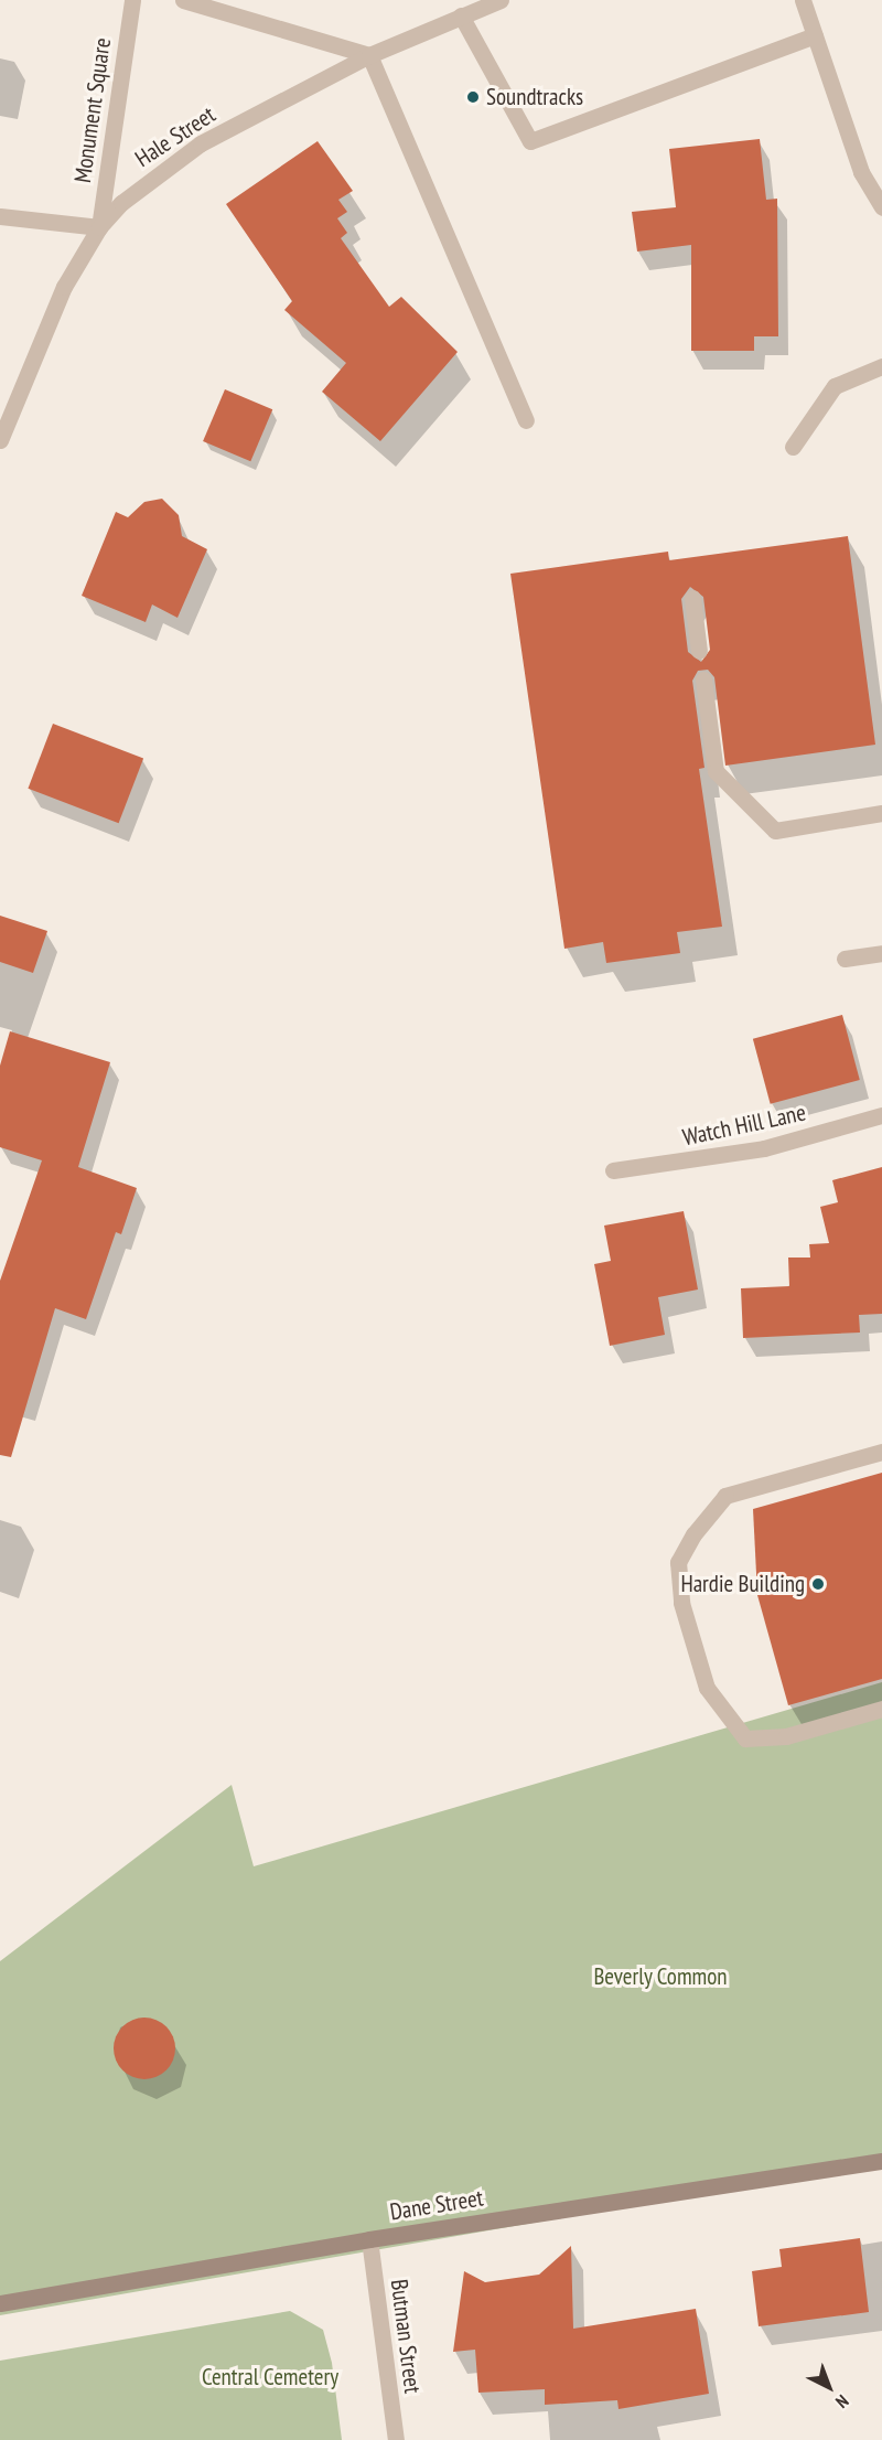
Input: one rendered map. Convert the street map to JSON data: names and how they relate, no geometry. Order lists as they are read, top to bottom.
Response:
{
  "streets": {
    "main road": ["Dane Street"],
    "street": [
      "Monument Square",
      "Hale Street",
      "Watch Hill Lane",
      "Butman Street"
    ]
  },
  "crossings": [
    ["Monument Square", "Hale Street"],
    ["Dane Street", "Butman Street"]
  ],
  "parks": ["Beverly Common", "Central Cemetery"],
  "places": ["Soundtracks", "Hardie Building"],
  "north": "bottom right"
}
